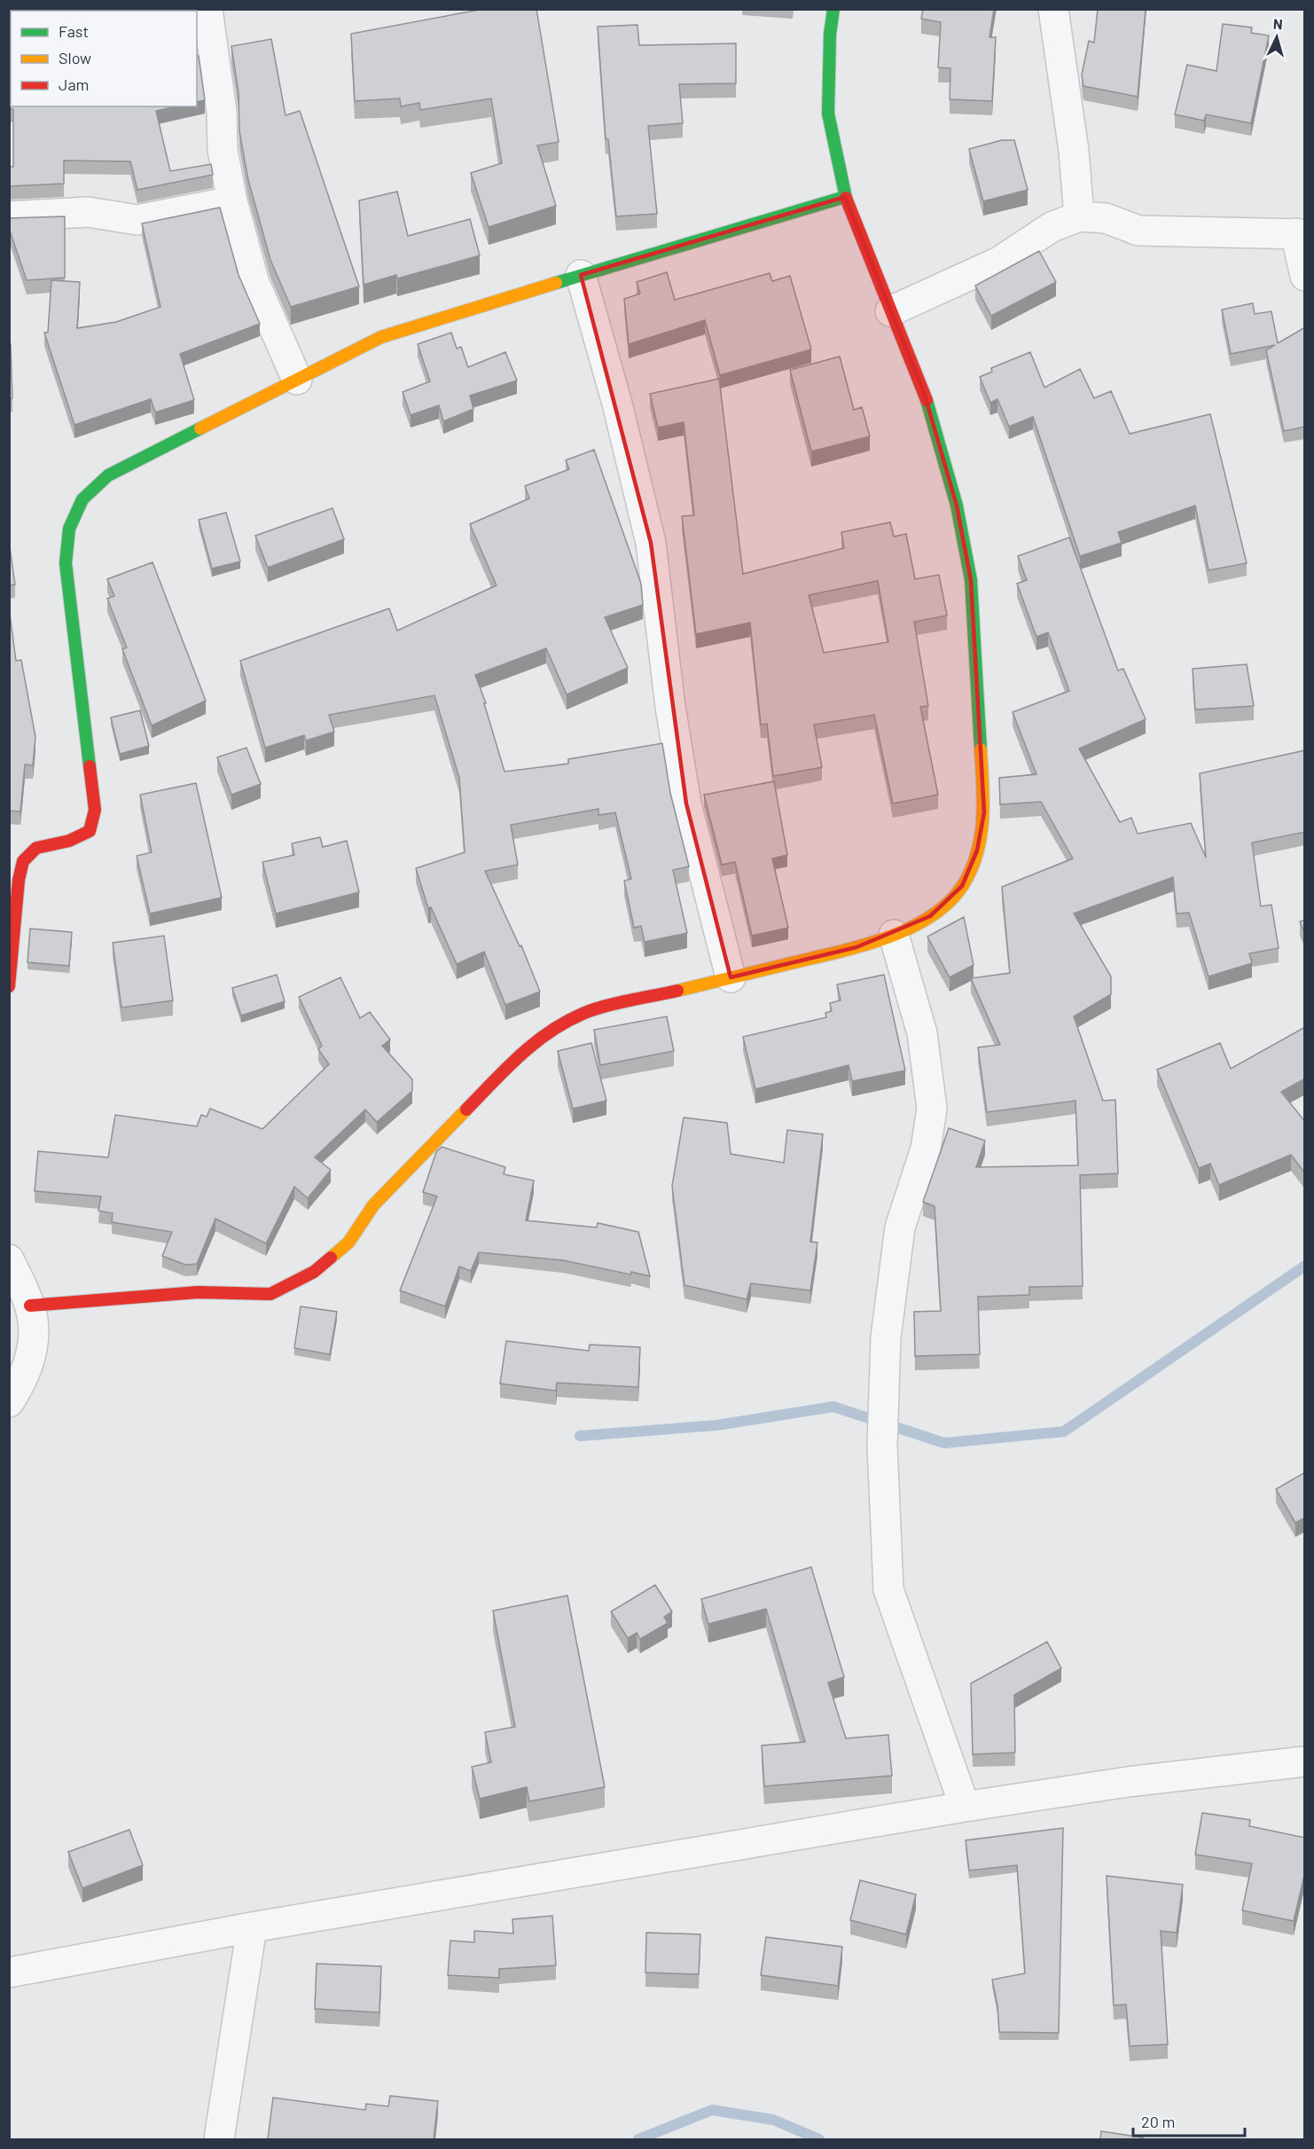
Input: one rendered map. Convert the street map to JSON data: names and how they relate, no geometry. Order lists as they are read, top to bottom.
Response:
{
  "legend": ["Fast", "Slow", "Jam"],
  "scale_bar": "20 m",
  "north": "top"
}
